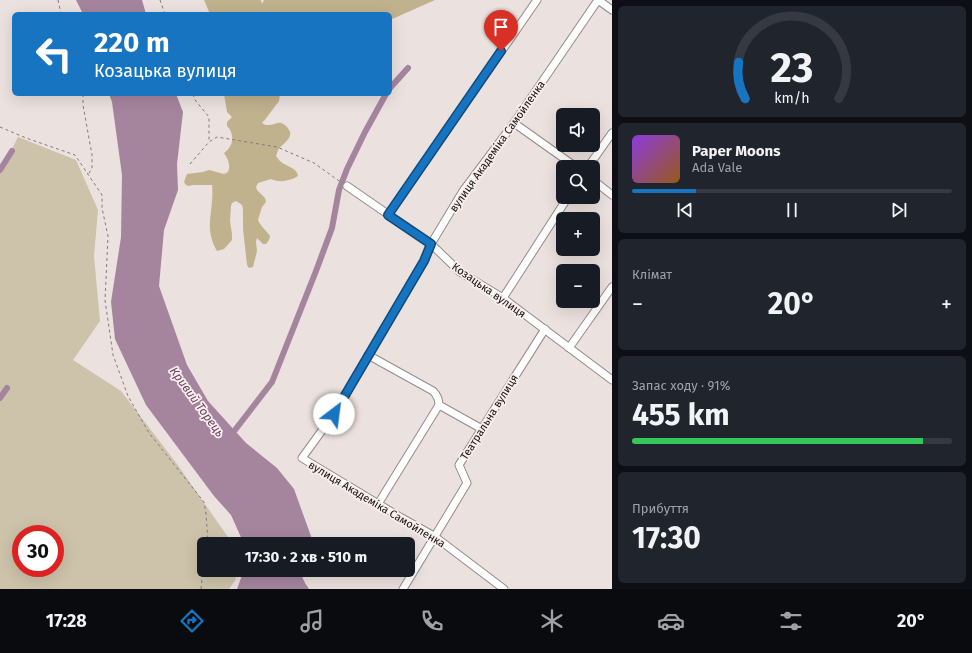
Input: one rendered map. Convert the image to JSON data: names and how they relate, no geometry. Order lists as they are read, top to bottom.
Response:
{
  "streets": {
    "street": ["вулиця Академіка Самойленка", "Козацька вулиця", "Театральна вулиця"]
  },
  "crossings": [
    ["вулиця Академіка Самойленка", "Козацька вулиця"],
    ["вулиця Академіка Самойленка", "Театральна вулиця"],
    ["Козацька вулиця", "Театральна вулиця"]
  ],
  "water": ["Кривий Торець"],
  "page": {
    "turn": ["220 m", "Козацька вулиця"],
    "map_buttons": ["+", "−"],
    "song": ["Paper Moons", "Ada Vale"],
    "tile": [
      "Клімат",
      ["Запас ходу · 91%", "455 km"],
      ["Прибуття", "17:30"]
    ],
    "heat": ["−", "20°", "+"],
    "limit": "30",
    "trip": "17:30 · 2 хв · 510 m",
    "tabs": ["17:28", "20°"],
    "gauge": ["23", "km/h"]
  }
}
